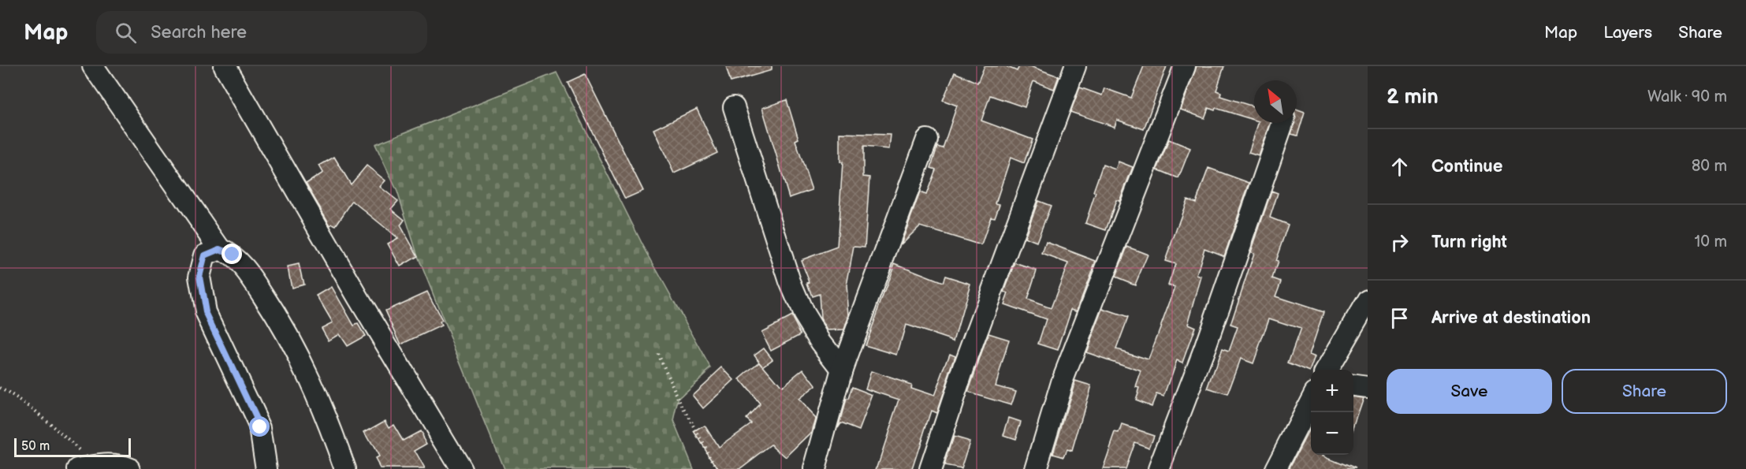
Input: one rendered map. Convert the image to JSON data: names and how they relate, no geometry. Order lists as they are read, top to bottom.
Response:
{
  "scale_bar": "50 m",
  "north": "top left",
  "page": {
    "header": "Map",
    "search": "Search here",
    "nav": ["Map", "Layers", "Share"],
    "heading": ["2 min", "Walk · 90 m"],
    "list": [
      ["Continue", "80 m"],
      ["Turn right", "10 m"],
      "Arrive at destination"
    ],
    "buttons": ["Save", "Share"],
    "map_buttons": ["+", "−"],
    "scale": "50 m"
  }
}
